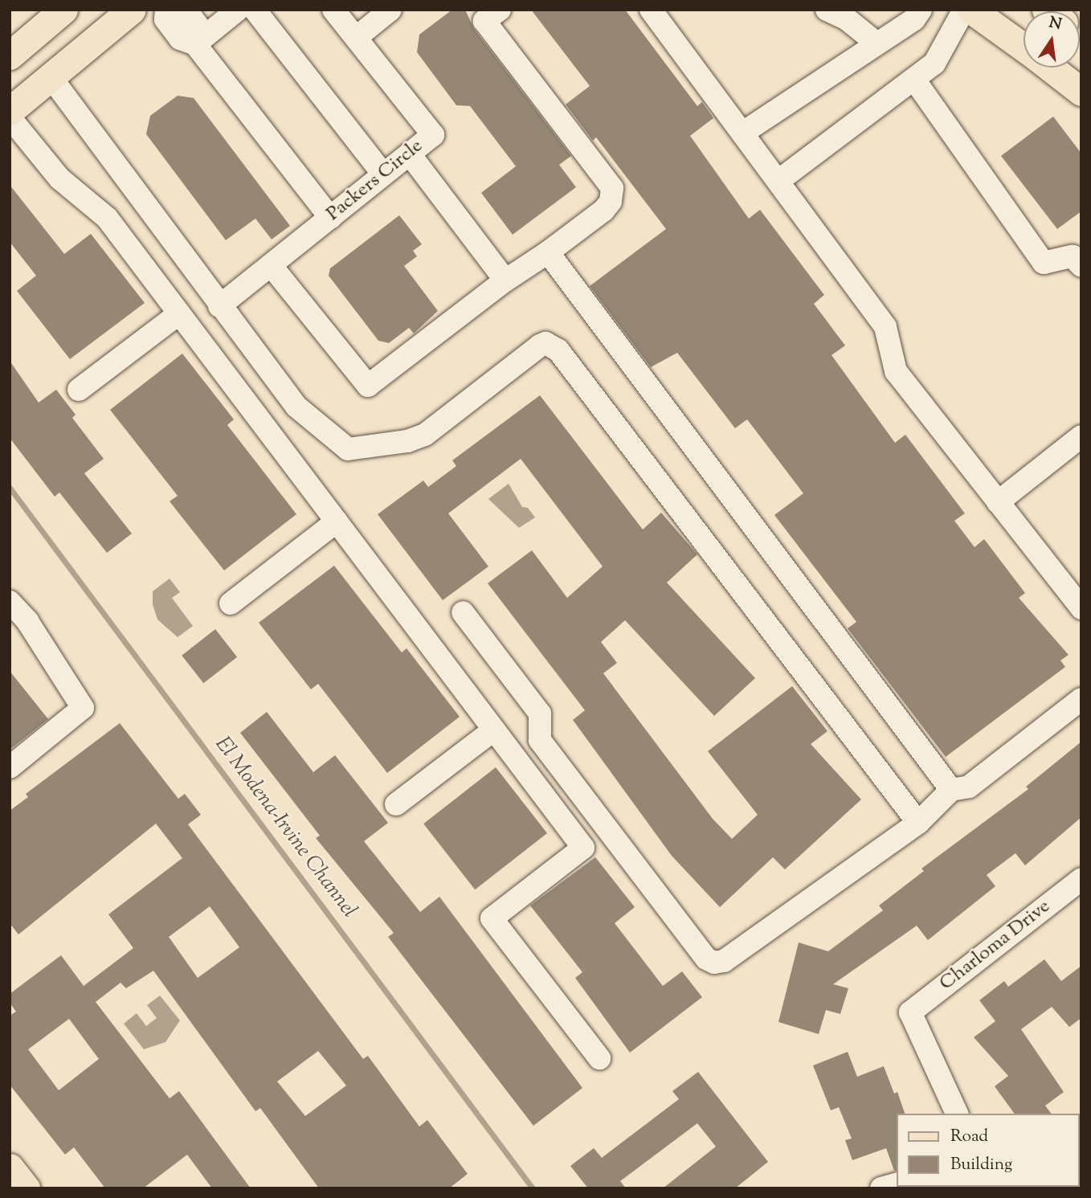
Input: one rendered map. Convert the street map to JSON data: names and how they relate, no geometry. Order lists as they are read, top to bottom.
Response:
{
  "streets": {
    "street": ["Packers Circle", "Charloma Drive"]
  },
  "water": ["El Modena-Irvine Channel"],
  "legend": ["Road", "Building"],
  "north": "top"
}
